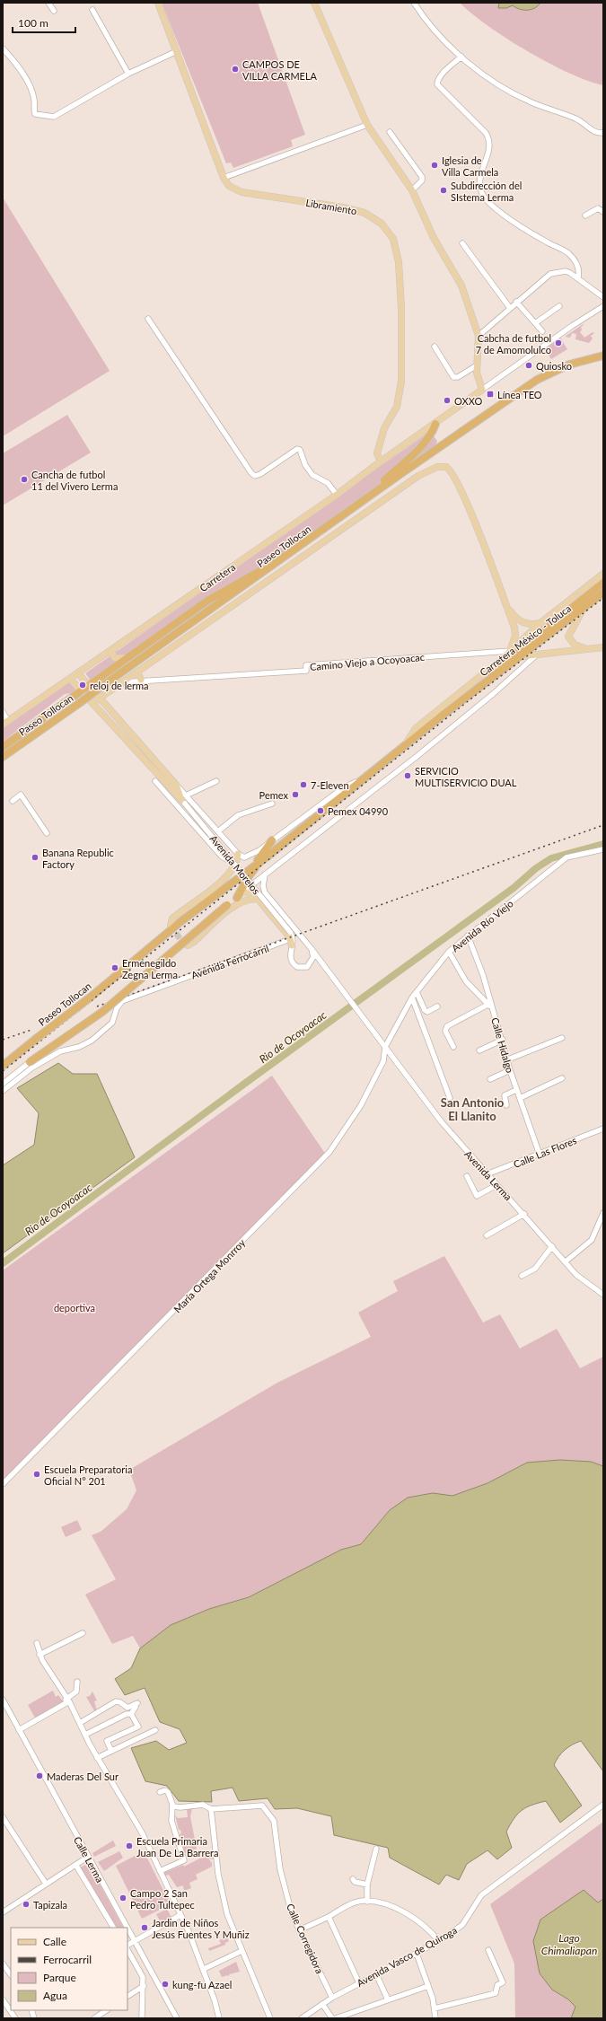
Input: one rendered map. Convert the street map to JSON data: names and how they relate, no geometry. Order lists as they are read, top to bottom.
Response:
{
  "streets": {
    "highway": ["Paseo Tollocan", "Carretera México - Toluca"],
    "main road": ["Libramiento", "Carretera", "Avenida Morelos"],
    "street": [
      "Camino Viejo a Ocoyoacac",
      "Avenida Río Viejo",
      "Avenida Ferrocarril",
      "Calle Hidalgo",
      "Calle Las Flores",
      "Avenida Lerma",
      "María Ortega Monrroy",
      "Calle Lerma",
      "Calle Corregidora",
      "Avenida Vasco de Quiroga"
    ]
  },
  "crossings": [
    ["Libramiento", "Carretera"],
    ["Paseo Tollocan", "Carretera México - Toluca"],
    ["Paseo Tollocan", "Avenida Morelos"],
    ["Carretera", "Avenida Morelos"],
    ["Avenida Morelos", "Avenida Ferrocarril"],
    ["Avenida Río Viejo", "Calle Hidalgo"],
    ["Avenida Río Viejo", "Avenida Lerma"],
    ["Avenida Río Viejo", "María Ortega Monrroy"],
    ["Calle Hidalgo", "Calle Las Flores"],
    ["Calle Las Flores", "Avenida Lerma"],
    ["Avenida Lerma", "María Ortega Monrroy"],
    ["Calle Corregidora", "Avenida Vasco de Quiroga"]
  ],
  "districts": ["San Antonio El Llanito"],
  "water": ["Rio de Ocoyoacac", "Lago Chimaliapan"],
  "parks": ["deportiva"],
  "places": {
    "other": [
      "CAMPOS DE VILLA CARMELA",
      "Iglesia de Villa Carmela",
      "Subdirección del SIstema Lerma",
      "Cabcha de futbol 7 de Amomolulco",
      "Quiosko",
      "OXXO",
      "Cancha de futbol 11 del Vivero Lerma",
      "reloj de lerma",
      "SERVICIO MULTISERVICIO DUAL",
      "7-Eleven",
      "Pemex",
      "Pemex 04990",
      "Banana Republic Factory",
      "Ermenegildo Zegna Lerma",
      "Escuela Preparatoria Oficial N° 201",
      "Maderas Del Sur",
      "Escuela Primaria Juan De La Barrera",
      "Campo 2 San Pedro Tultepec",
      "Tapizala",
      "Jardin de Niños Jesús Fuentes Y Muñiz",
      "kung-fu Azael"
    ],
    "transit": ["Línea TEO"]
  },
  "legend": [
    "Calle",
    "Ferrocarril",
    "Parque",
    "Agua"
  ],
  "scale_bar": "100 m"
}
